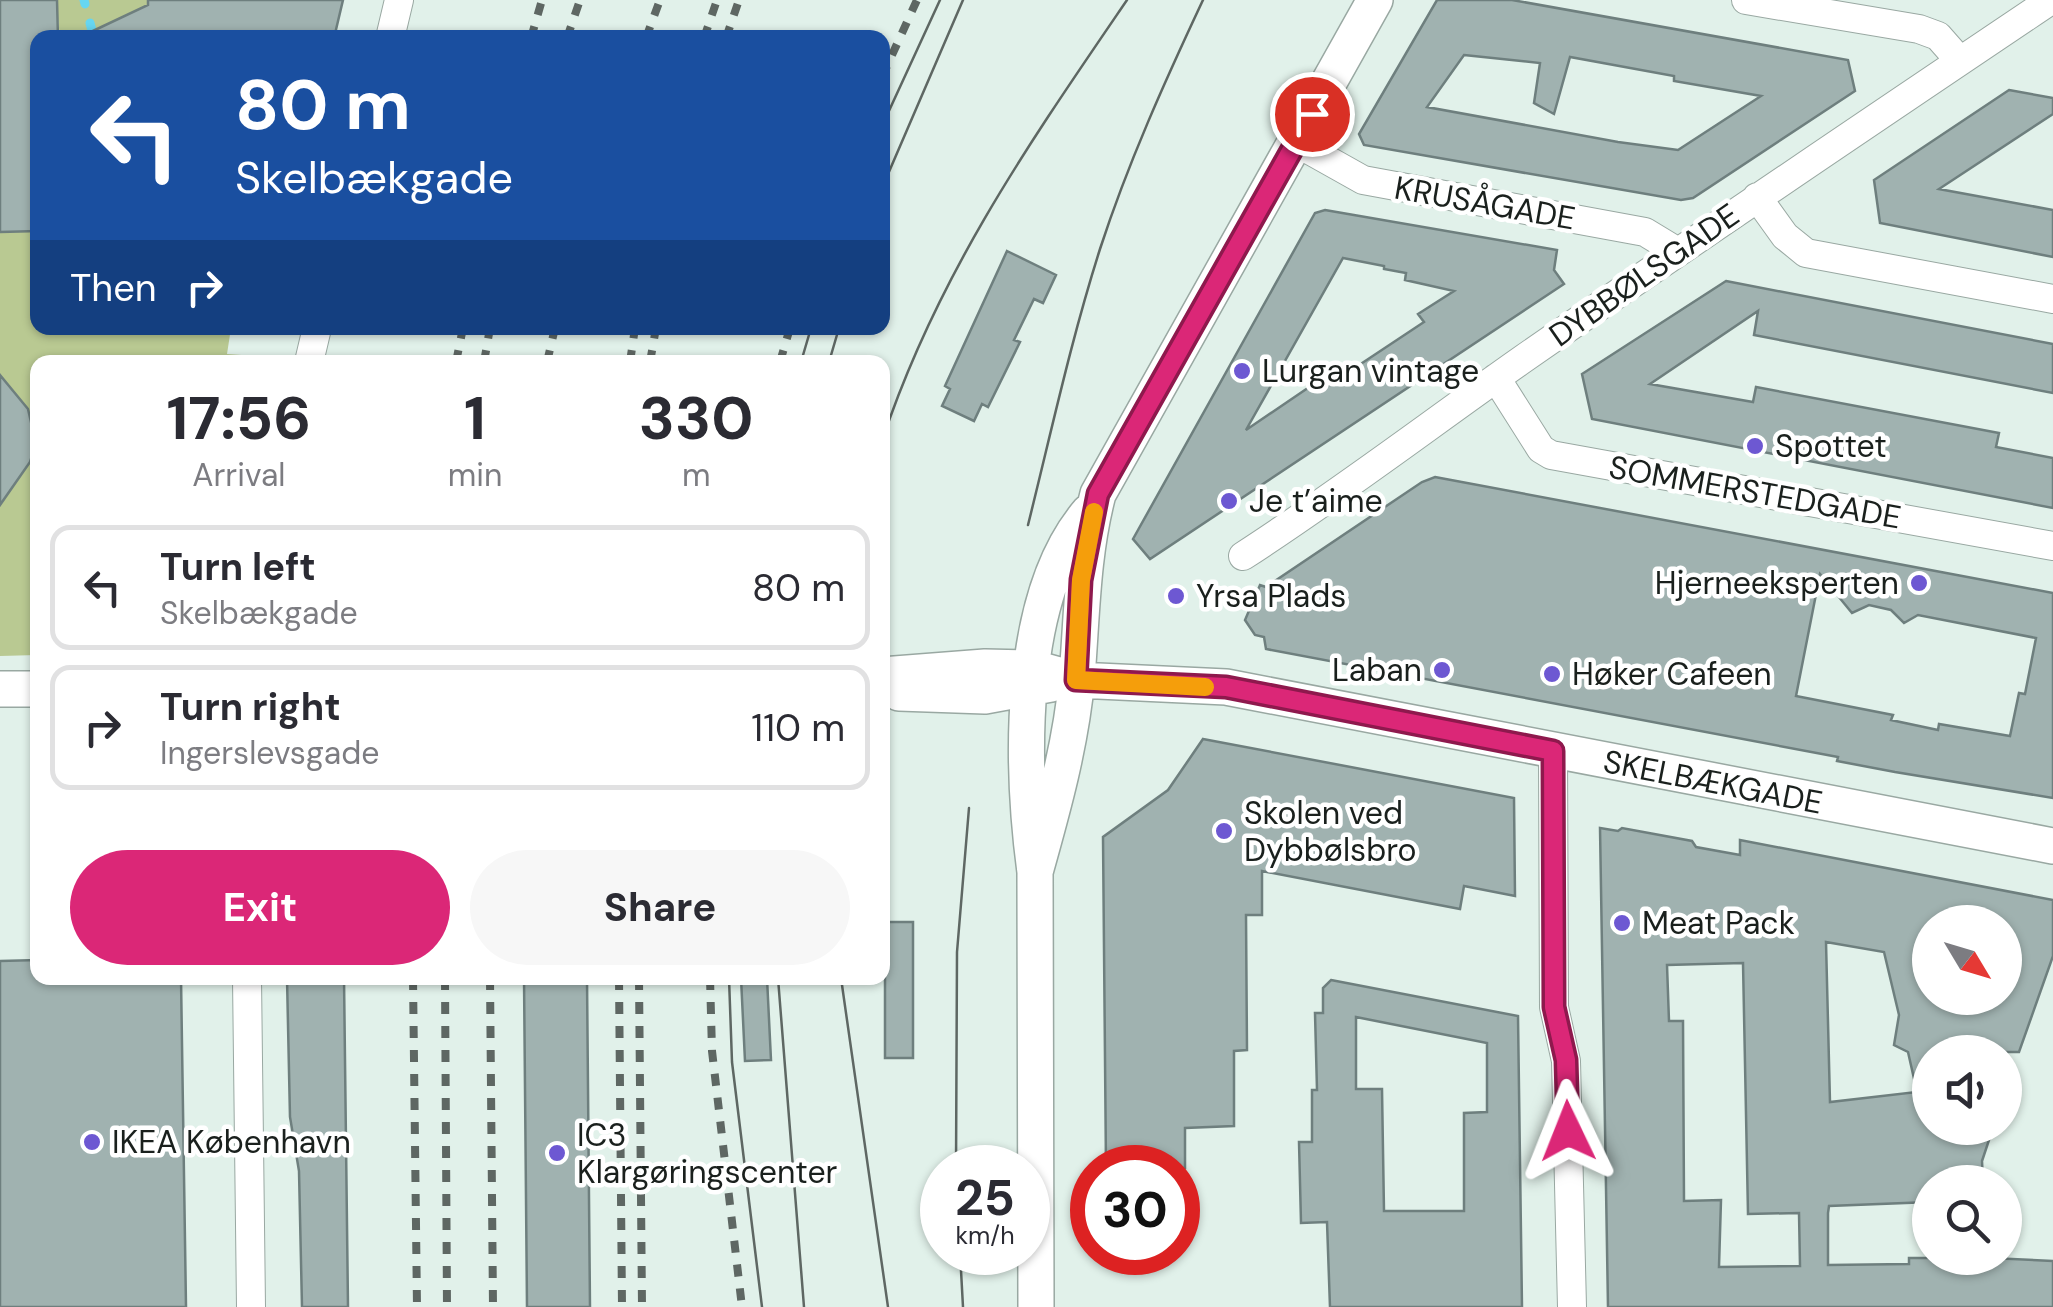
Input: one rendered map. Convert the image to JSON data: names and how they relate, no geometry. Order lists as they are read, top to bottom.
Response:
{
  "streets": {
    "street": [
      "KRUSÅGADE",
      "DYBBØLSGADE",
      "SOMMERSTEDGADE",
      "SKELBÆKGADE"
    ]
  },
  "crossings": [
    ["KRUSÅGADE", "DYBBØLSGADE"],
    ["DYBBØLSGADE", "SOMMERSTEDGADE"]
  ],
  "places": [
    "Lurgan vintage",
    "Spottet",
    "Je t’aime",
    "Hjerneeksperten",
    "Yrsa Plads",
    "Laban",
    "Høker Cafeen",
    "Skolen ved Dybbølsbro",
    "Meat Pack",
    "IKEA København",
    "IC3 Klargøringscenter"
  ],
  "north": "bottom right",
  "page": {
    "turn": ["80 m", "Skelbækgade"],
    "then": "Then",
    "eta": [
      "17:56",
      "Arrival",
      "1",
      "min",
      "330",
      "m"
    ],
    "list": [
      {
        "name": "Turn left",
        "note": "Skelbækgade",
        "value": "80 m"
      },
      {
        "name": "Turn right",
        "note": "Ingerslevsgade",
        "value": "110 m"
      }
    ],
    "buttons": ["Exit", "Share"],
    "speed": "25 km/h",
    "limit": "30"
  }
}
